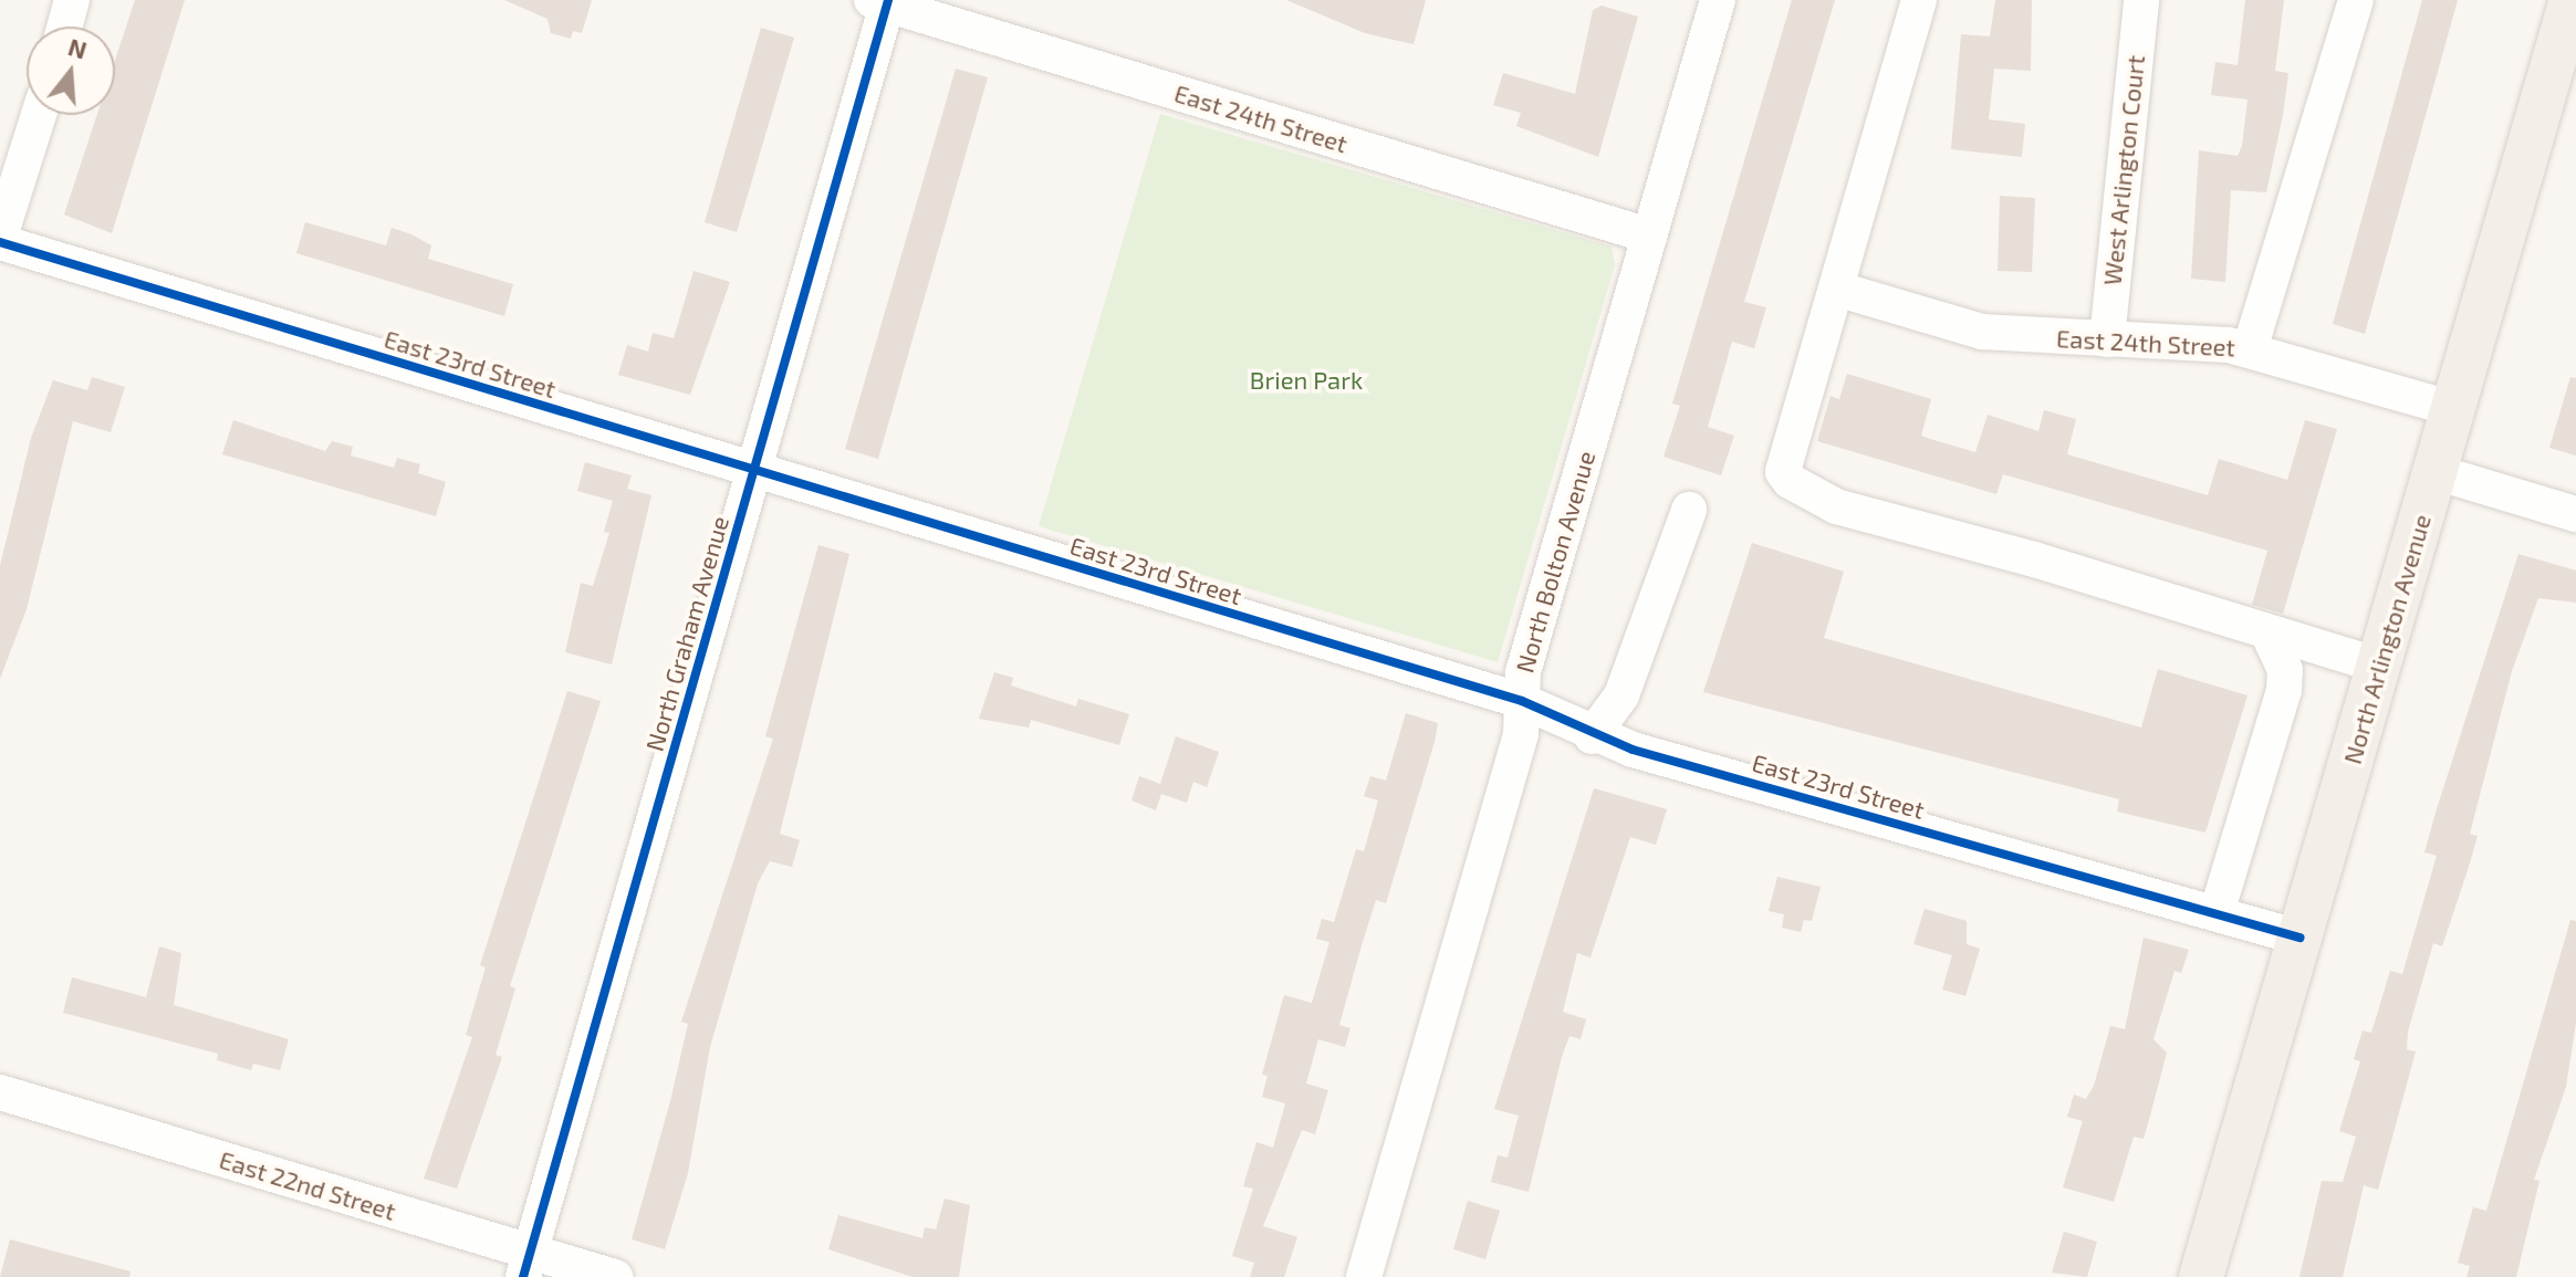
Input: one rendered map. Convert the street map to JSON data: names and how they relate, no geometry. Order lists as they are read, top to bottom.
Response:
{
  "streets": {
    "main road": ["North Arlington Avenue"],
    "street": [
      "East 24th Street",
      "West Arlington Court",
      "East 23rd Street",
      "North Bolton Avenue",
      "North Graham Avenue",
      "East 22nd Street"
    ]
  },
  "crossings": [
    ["East 24th Street", "West Arlington Court"],
    ["East 24th Street", "North Bolton Avenue"],
    ["East 24th Street", "North Graham Avenue"],
    ["East 24th Street", "North Arlington Avenue"],
    ["East 23rd Street", "North Bolton Avenue"],
    ["East 23rd Street", "North Graham Avenue"],
    ["East 23rd Street", "North Arlington Avenue"],
    ["North Graham Avenue", "East 22nd Street"]
  ],
  "parks": ["Brien Park"],
  "north": "top"
}
